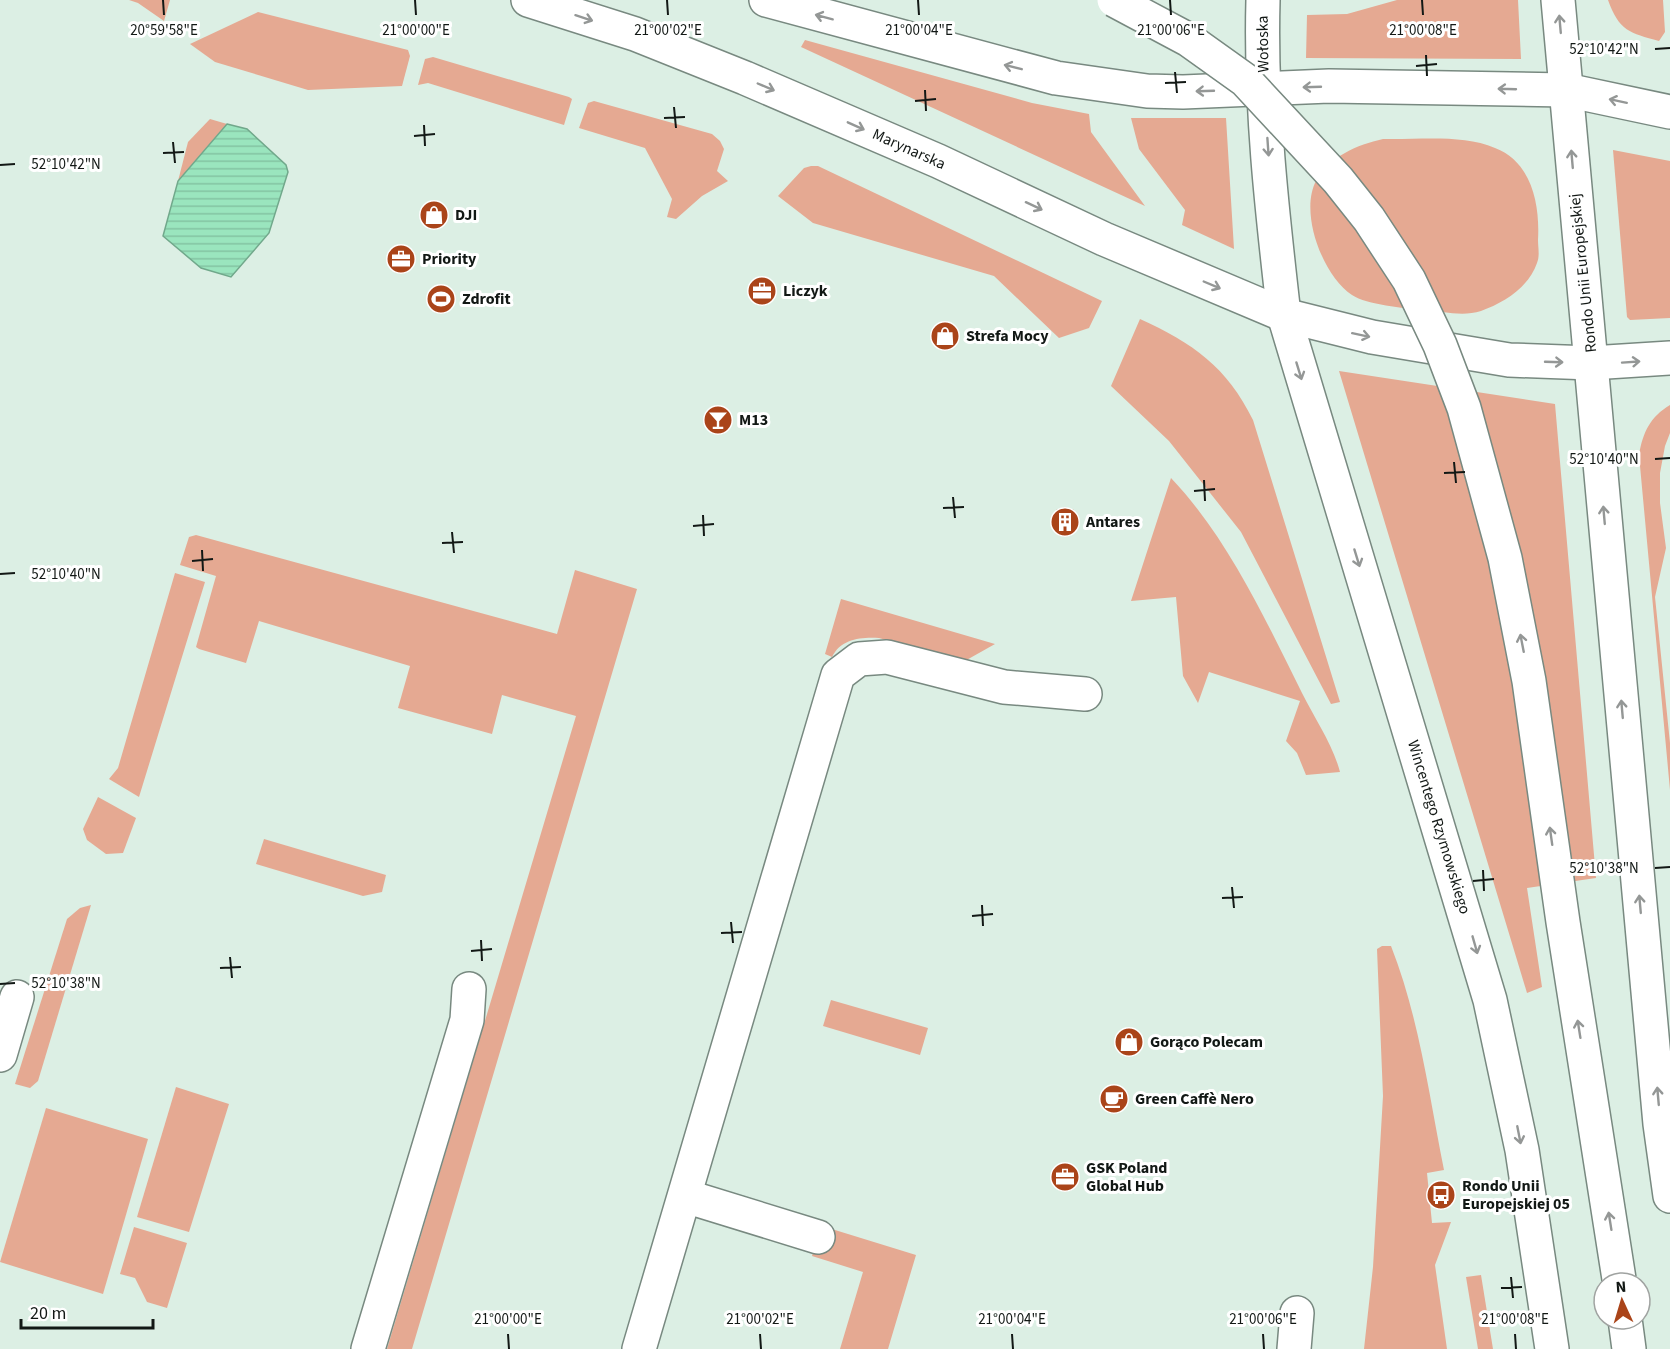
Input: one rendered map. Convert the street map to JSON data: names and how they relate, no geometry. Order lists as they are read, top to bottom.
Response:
{
  "streets": {
    "main road": [
      "Wołoska",
      "Marynarska",
      "Rondo Unii Europejskiej",
      "Wincentego Rzymowskiego"
    ]
  },
  "crossings": [
    ["Marynarska", "Rondo Unii Europejskiej"],
    ["Marynarska", "Wincentego Rzymowskiego"],
    ["Rondo Unii Europejskiej", "Wincentego Rzymowskiego"]
  ],
  "places": {
    "shop": ["DJI", "Strefa Mocy", "Gorąco Polecam"],
    "office": ["Priority", "Liczyk", "GSK Poland Global Hub"],
    "sports": ["Zdrofit"],
    "bar": ["M13"],
    "building": ["Antares"],
    "cafe": ["Green Caffè Nero"],
    "bus stop": ["Rondo Unii Europejskiej 05"]
  },
  "scale_bar": "20 m",
  "north": "top",
  "coordinates": [
    "20°59'58\"E",
    "21°00'00\"E",
    "21°00'02\"E",
    "21°00'04\"E",
    "21°00'06\"E",
    "21°00'08\"E",
    "52°10'42\"N",
    "52°10'40\"N",
    "52°10'38\"N"
  ]
}
